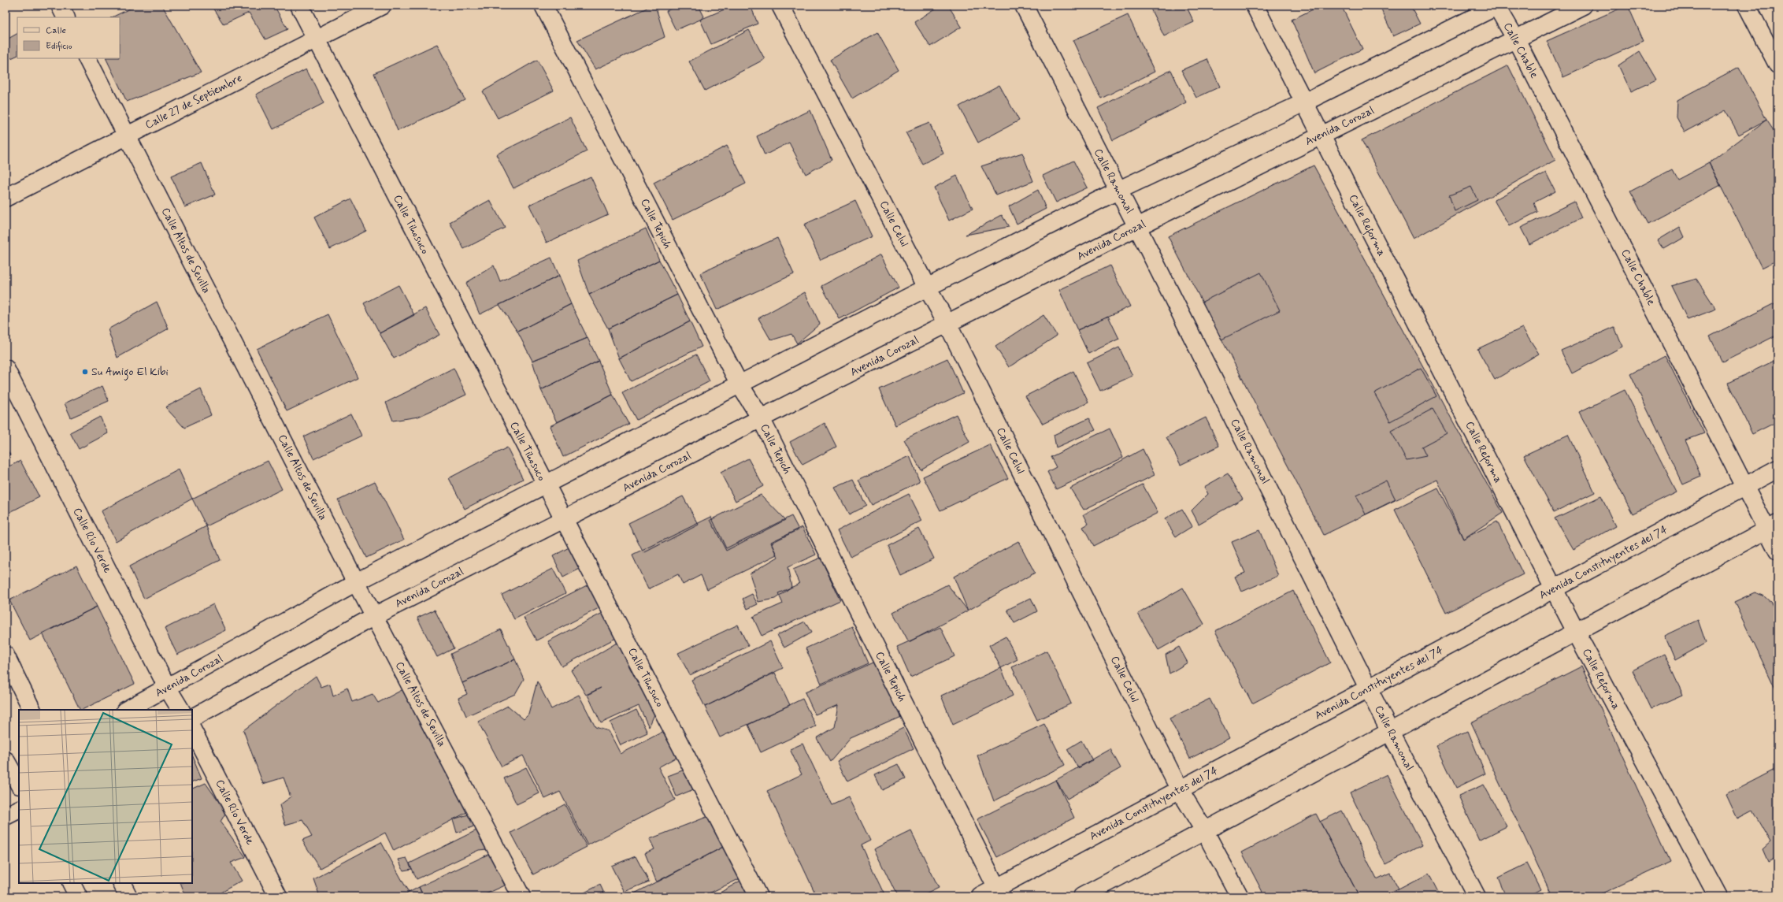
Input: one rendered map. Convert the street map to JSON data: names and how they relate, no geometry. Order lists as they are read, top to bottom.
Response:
{
  "streets": {
    "street": [
      "Calle Chable",
      "Calle 27 de Septiembre",
      "Avenida Corozal",
      "Calle Ramonal",
      "Calle Tepich",
      "Calle Celul",
      "Calle Tihosuco",
      "Calle Reforma",
      "Calle Altos de Sevilla",
      "Calle Río Verde",
      "Avenida Constituyentes del 74"
    ]
  },
  "crossings": [
    ["Calle Chable", "Avenida Corozal"],
    ["Calle Chable", "Avenida Constituyentes del 74"],
    ["Calle 27 de Septiembre", "Calle Tihosuco"],
    ["Calle 27 de Septiembre", "Calle Altos de Sevilla"],
    ["Avenida Corozal", "Calle Ramonal"],
    ["Avenida Corozal", "Calle Tepich"],
    ["Avenida Corozal", "Calle Celul"],
    ["Avenida Corozal", "Calle Tihosuco"],
    ["Avenida Corozal", "Calle Reforma"],
    ["Avenida Corozal", "Calle Altos de Sevilla"],
    ["Avenida Corozal", "Calle Río Verde"],
    ["Calle Ramonal", "Avenida Constituyentes del 74"],
    ["Calle Tepich", "Avenida Constituyentes del 74"],
    ["Calle Celul", "Avenida Constituyentes del 74"],
    ["Calle Reforma", "Avenida Constituyentes del 74"]
  ],
  "places": ["Su Amigo El Kibi"],
  "legend": ["Calle", "Edificio"]
}
